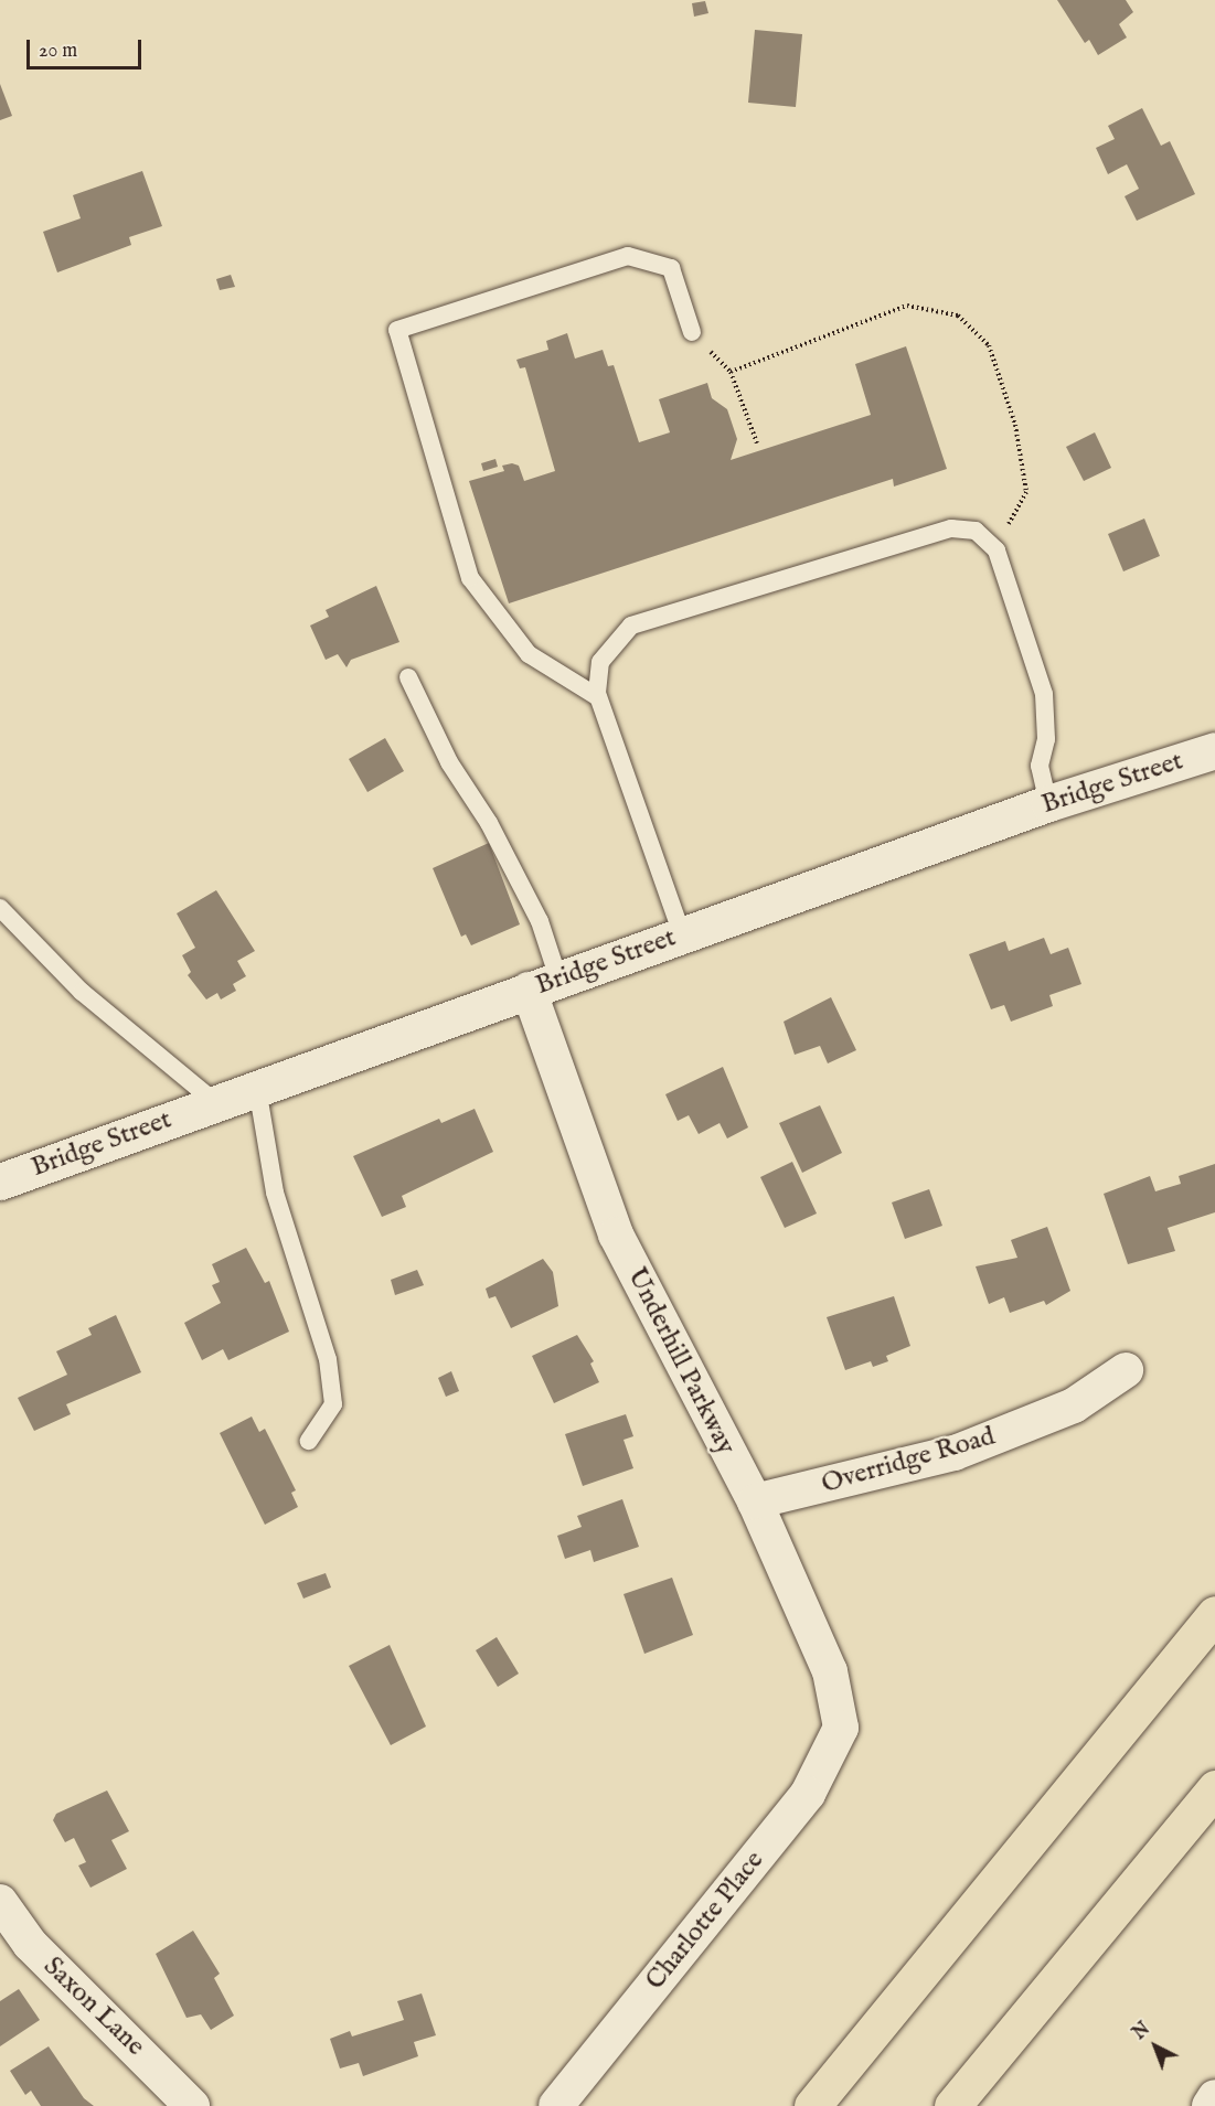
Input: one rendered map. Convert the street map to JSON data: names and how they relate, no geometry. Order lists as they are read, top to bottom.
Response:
{
  "streets": {
    "main road": ["Bridge Street"],
    "street": [
      "Underhill Parkway",
      "Overridge Road",
      "Charlotte Place",
      "Saxon Lane"
    ]
  },
  "crossings": [
    ["Bridge Street", "Underhill Parkway"],
    ["Underhill Parkway", "Overridge Road"],
    ["Underhill Parkway", "Charlotte Place"]
  ],
  "scale_bar": "20 m",
  "north": "top left"
}
